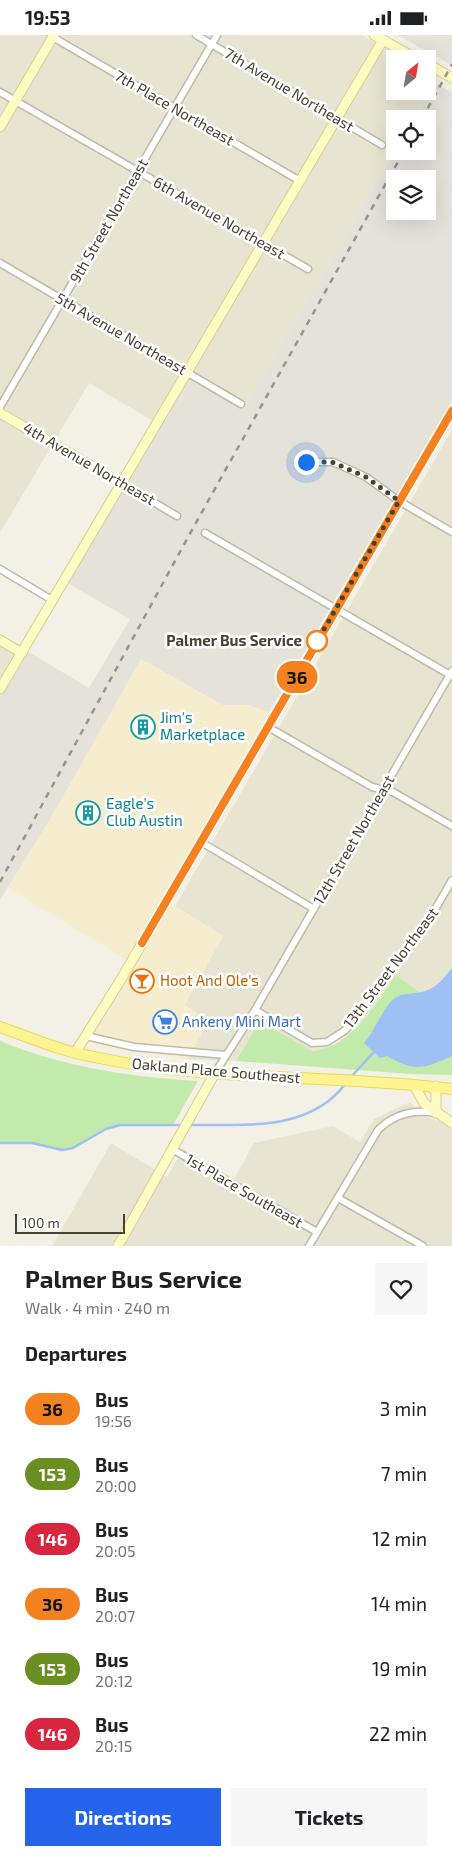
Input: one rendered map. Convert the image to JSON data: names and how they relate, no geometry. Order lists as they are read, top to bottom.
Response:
{
  "streets": {
    "main road": ["Oakland Place Southeast"],
    "street": [
      "7th Avenue Northeast",
      "7th Place Northeast",
      "6th Avenue Northeast",
      "9th Street Northeast",
      "5th Avenue Northeast",
      "4th Avenue Northeast",
      "12th Street Northeast",
      "13th Street Northeast",
      "1st Place Southeast"
    ]
  },
  "crossings": [
    ["7th Avenue Northeast", "9th Street Northeast"],
    ["7th Place Northeast", "9th Street Northeast"],
    ["6th Avenue Northeast", "9th Street Northeast"],
    ["9th Street Northeast", "5th Avenue Northeast"],
    ["12th Street Northeast", "13th Street Northeast"],
    ["12th Street Northeast", "Oakland Place Southeast"]
  ],
  "places": {
    "other": ["Palmer Bus Service"],
    "building": ["Jim's Marketplace", "Eagle's Club Austin"],
    "bar": ["Hoot And Ole's"],
    "supermarket": ["Ankeny Mini Mart"]
  },
  "lines": ["bus line 36"],
  "scale_bar": "100 m",
  "north": "top right",
  "page": {
    "status": "19:53",
    "on_map": "36",
    "scale": "100 m",
    "heading": [
      ["Palmer Bus Service", "Walk · 4 min · 240 m"],
      "Departures"
    ],
    "list": [
      {
        "mark": "36",
        "name": "Bus",
        "note": "19:56",
        "value": "3 min"
      },
      {
        "mark": "153",
        "name": "Bus",
        "note": "20:00",
        "value": "7 min"
      },
      {
        "mark": "146",
        "name": "Bus",
        "note": "20:05",
        "value": "12 min"
      },
      {
        "mark": "36",
        "name": "Bus",
        "note": "20:07",
        "value": "14 min"
      },
      {
        "mark": "153",
        "name": "Bus",
        "note": "20:12",
        "value": "19 min"
      },
      {
        "mark": "146",
        "name": "Bus",
        "note": "20:15",
        "value": "22 min"
      }
    ],
    "buttons": ["Directions", "Tickets"]
  }
}
